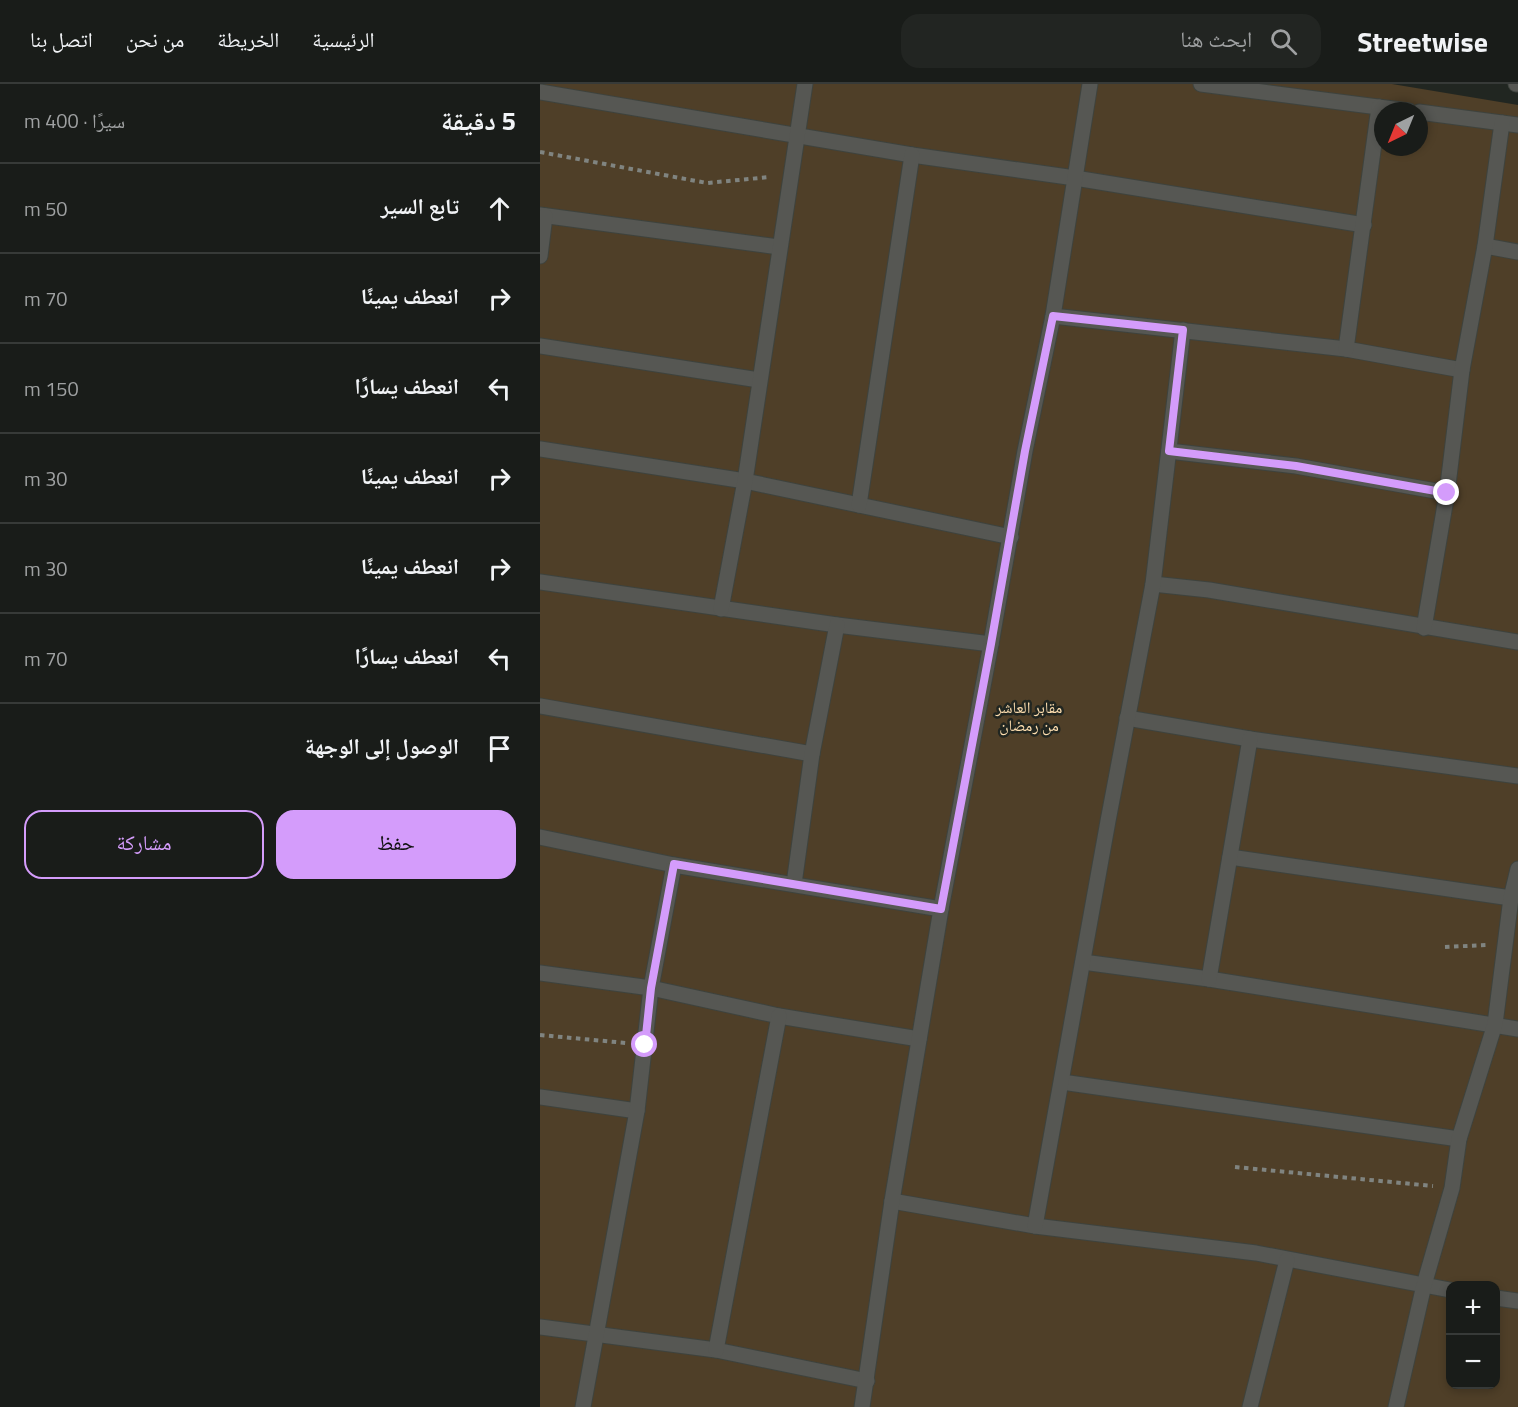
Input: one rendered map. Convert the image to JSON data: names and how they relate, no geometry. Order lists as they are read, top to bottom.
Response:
{
  "parks": ["مقابر العاشر من رمضان"],
  "north": "bottom left",
  "page": {
    "header": "Streetwise",
    "search": "ابحث هنا",
    "nav": [
      "الرئيسية",
      "الخريطة",
      "من نحن",
      "اتصل بنا"
    ],
    "heading": ["5 دقيقة", "سيرًا · 400 m"],
    "list": [
      ["تابع السير", "50 m"],
      ["انعطف يمينًا", "70 m"],
      ["انعطف يسارًا", "150 m"],
      ["انعطف يمينًا", "30 m"],
      ["انعطف يمينًا", "30 m"],
      ["انعطف يسارًا", "70 m"],
      "الوصول إلى الوجهة"
    ],
    "buttons": ["حفظ", "مشاركة"],
    "map_buttons": ["+", "−"]
  }
}
